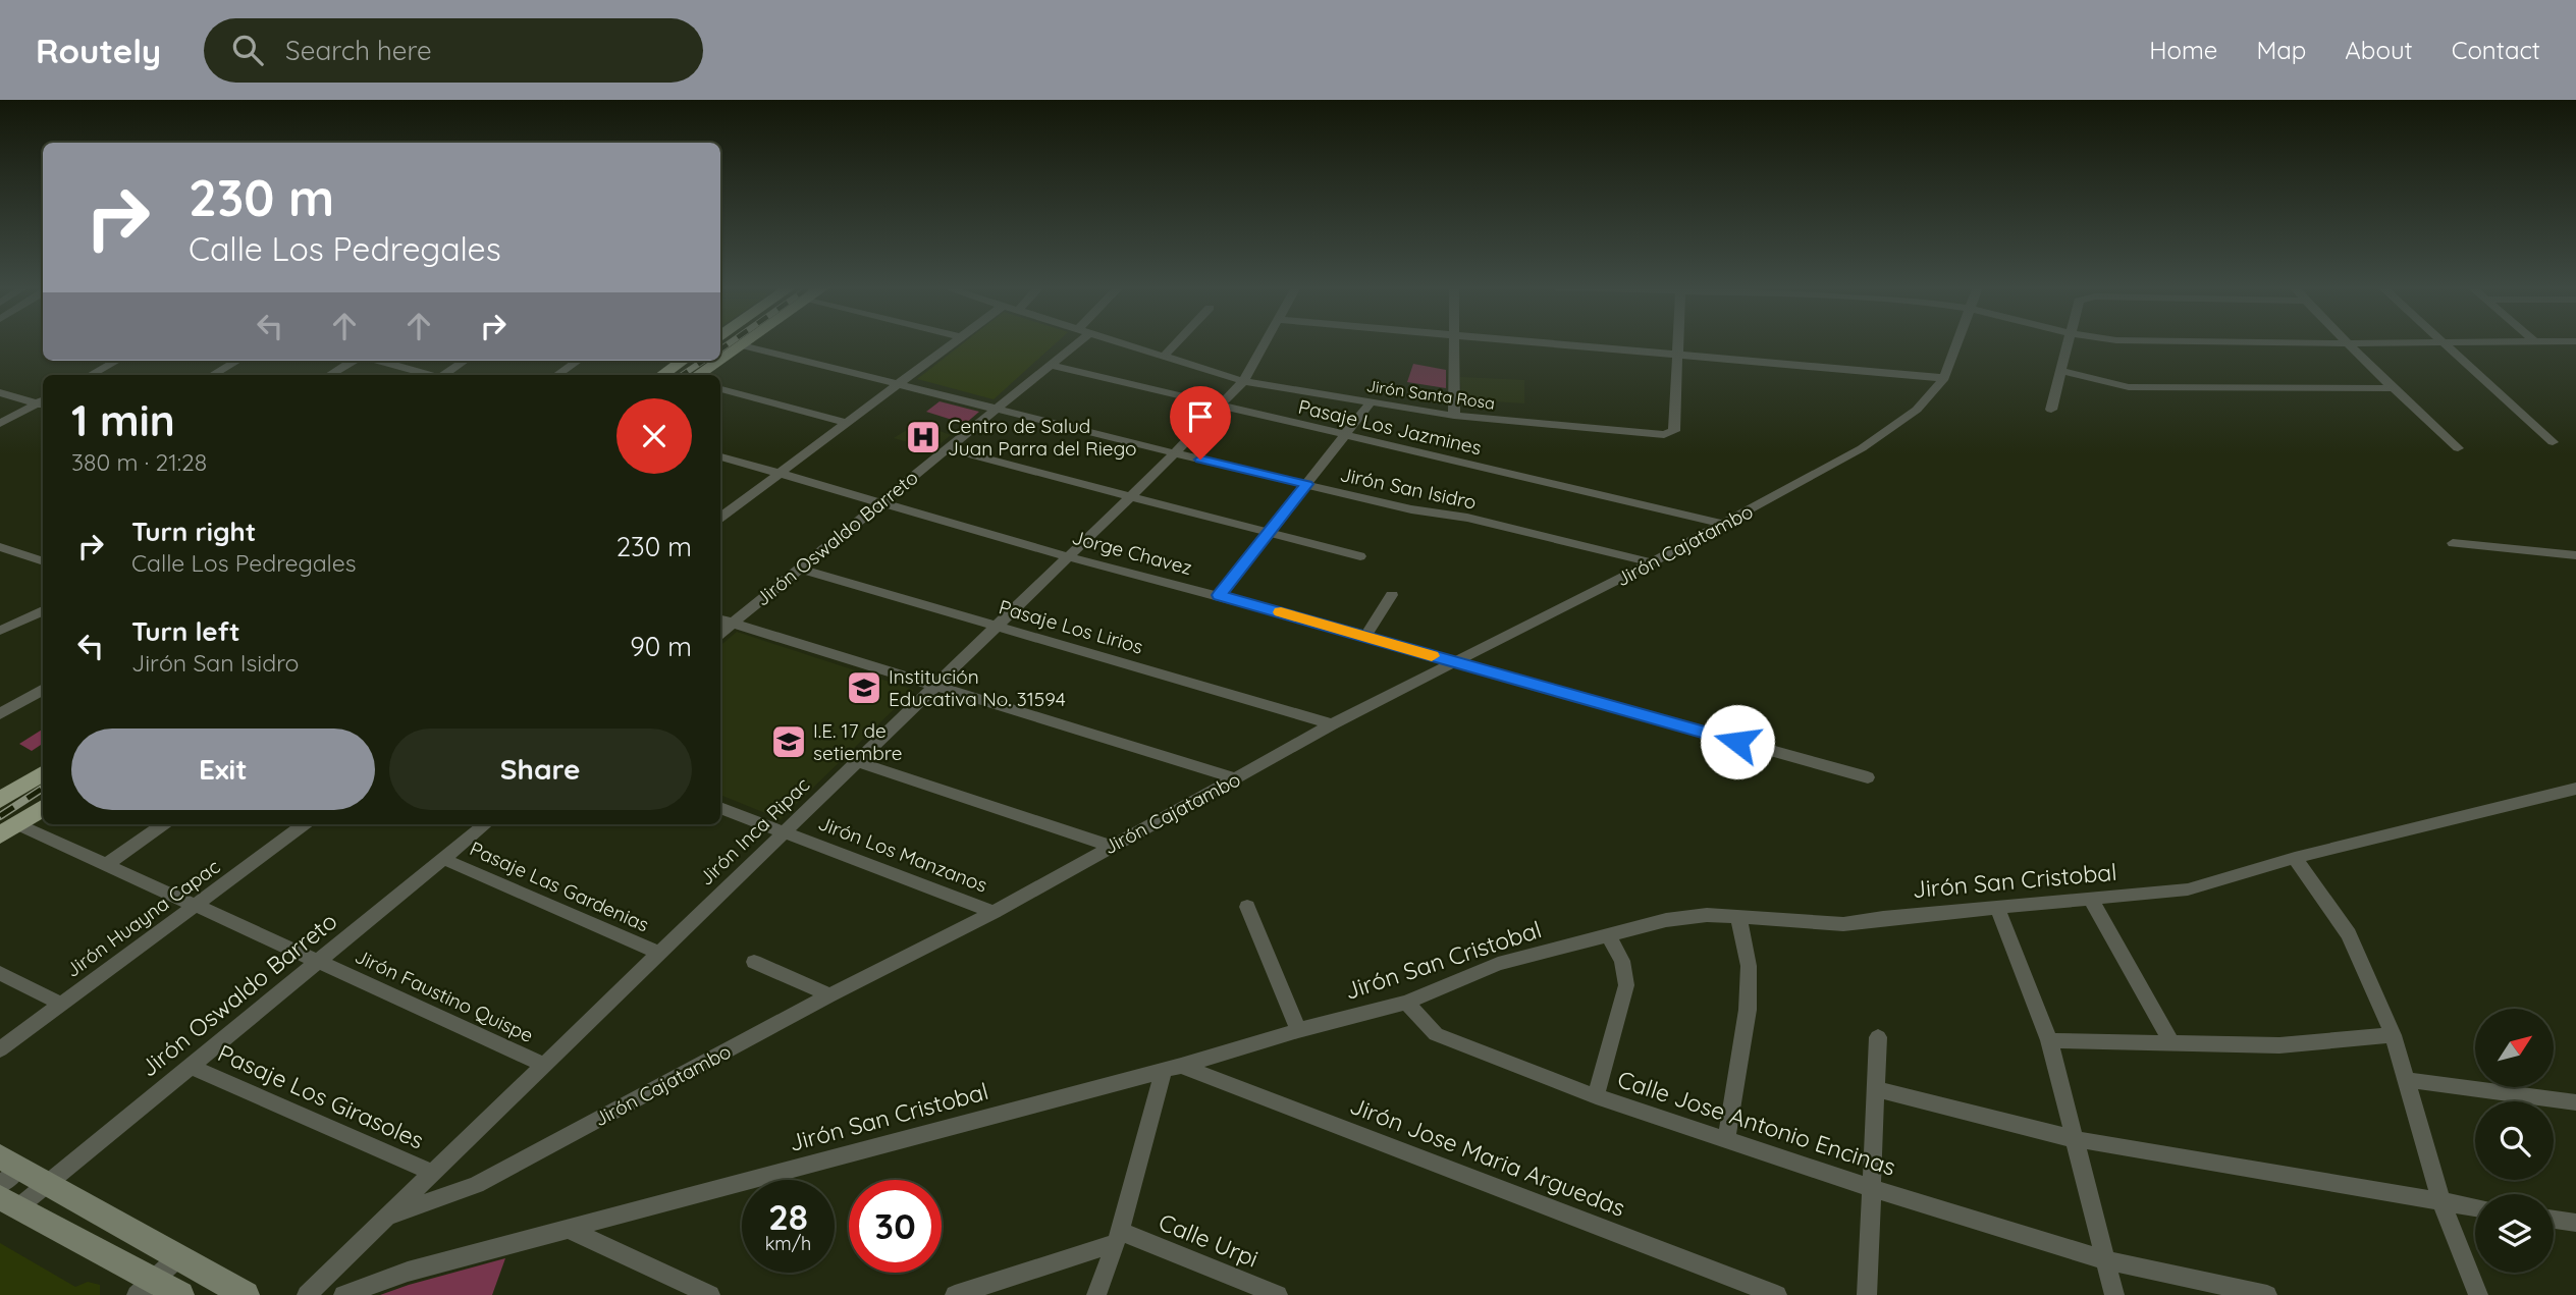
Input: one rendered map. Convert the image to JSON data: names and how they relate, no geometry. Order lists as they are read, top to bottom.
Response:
{
  "streets": {
    "street": [
      "Jirón Santa Rosa",
      "Pasaje Los Jazmines",
      "Jirón San Isidro",
      "Jirón Oswaldo Barreto",
      "Jirón Cajatambo",
      "Jorge Chavez",
      "Pasaje Los Lirios",
      "Jirón Inca Ripac",
      "Jirón Los Manzanos",
      "Jirón San Cristobal",
      "Pasaje Las Gardenias",
      "Jirón Huayna Capac",
      "Jirón Faustino Quispe",
      "Pasaje Los Girasoles",
      "Calle Jose Antonio Encinas",
      "Jirón Jose Maria Arguedas",
      "Calle Urpi"
    ]
  },
  "crossings": [
    ["Jirón Santa Rosa", "Jirón Inca Ripac"],
    ["Pasaje Los Jazmines", "Jirón Oswaldo Barreto"],
    ["Pasaje Los Jazmines", "Jirón Cajatambo"],
    ["Pasaje Los Jazmines", "Jirón Inca Ripac"],
    ["Jirón San Isidro", "Jirón Oswaldo Barreto"],
    ["Jirón San Isidro", "Jirón Cajatambo"],
    ["Jirón San Isidro", "Jirón Inca Ripac"],
    ["Jirón Oswaldo Barreto", "Jorge Chavez"],
    ["Jirón Oswaldo Barreto", "Pasaje Los Lirios"],
    ["Jirón Oswaldo Barreto", "Pasaje Las Gardenias"],
    ["Jirón Oswaldo Barreto", "Jirón Faustino Quispe"],
    ["Jirón Oswaldo Barreto", "Pasaje Los Girasoles"],
    ["Jirón Cajatambo", "Jorge Chavez"],
    ["Jirón Cajatambo", "Pasaje Los Lirios"],
    ["Jirón Cajatambo", "Jirón Inca Ripac"],
    ["Jirón Cajatambo", "Jirón Los Manzanos"],
    ["Jorge Chavez", "Jirón Inca Ripac"],
    ["Pasaje Los Lirios", "Jirón Inca Ripac"],
    ["Jirón Inca Ripac", "Jirón Los Manzanos"],
    ["Jirón Inca Ripac", "Pasaje Las Gardenias"],
    ["Jirón Inca Ripac", "Jirón Faustino Quispe"],
    ["Jirón Inca Ripac", "Pasaje Los Girasoles"],
    ["Jirón San Cristobal", "Calle Jose Antonio Encinas"],
    ["Jirón San Cristobal", "Jirón Jose Maria Arguedas"],
    ["Jirón Huayna Capac", "Jirón Faustino Quispe"]
  ],
  "places": {
    "hospital": ["Centro de Salud Juan Parra del Riego"],
    "school or university": ["Institución Educativa No. 31594", "I.E. 17 de setiembre"]
  },
  "north": "top right",
  "page": {
    "header": "Routely",
    "search": "Search here",
    "nav": [
      "Home",
      "Map",
      "About",
      "Contact"
    ],
    "turn": ["230 m", "Calle Los Pedregales"],
    "heading": ["1 min", "380 m · 21:28"],
    "list": [
      {
        "name": "Turn right",
        "note": "Calle Los Pedregales",
        "value": "230 m"
      },
      {
        "name": "Turn left",
        "note": "Jirón San Isidro",
        "value": "90 m"
      }
    ],
    "buttons": ["Exit", "Share"],
    "speed": "28 km/h",
    "limit": "30"
  }
}
